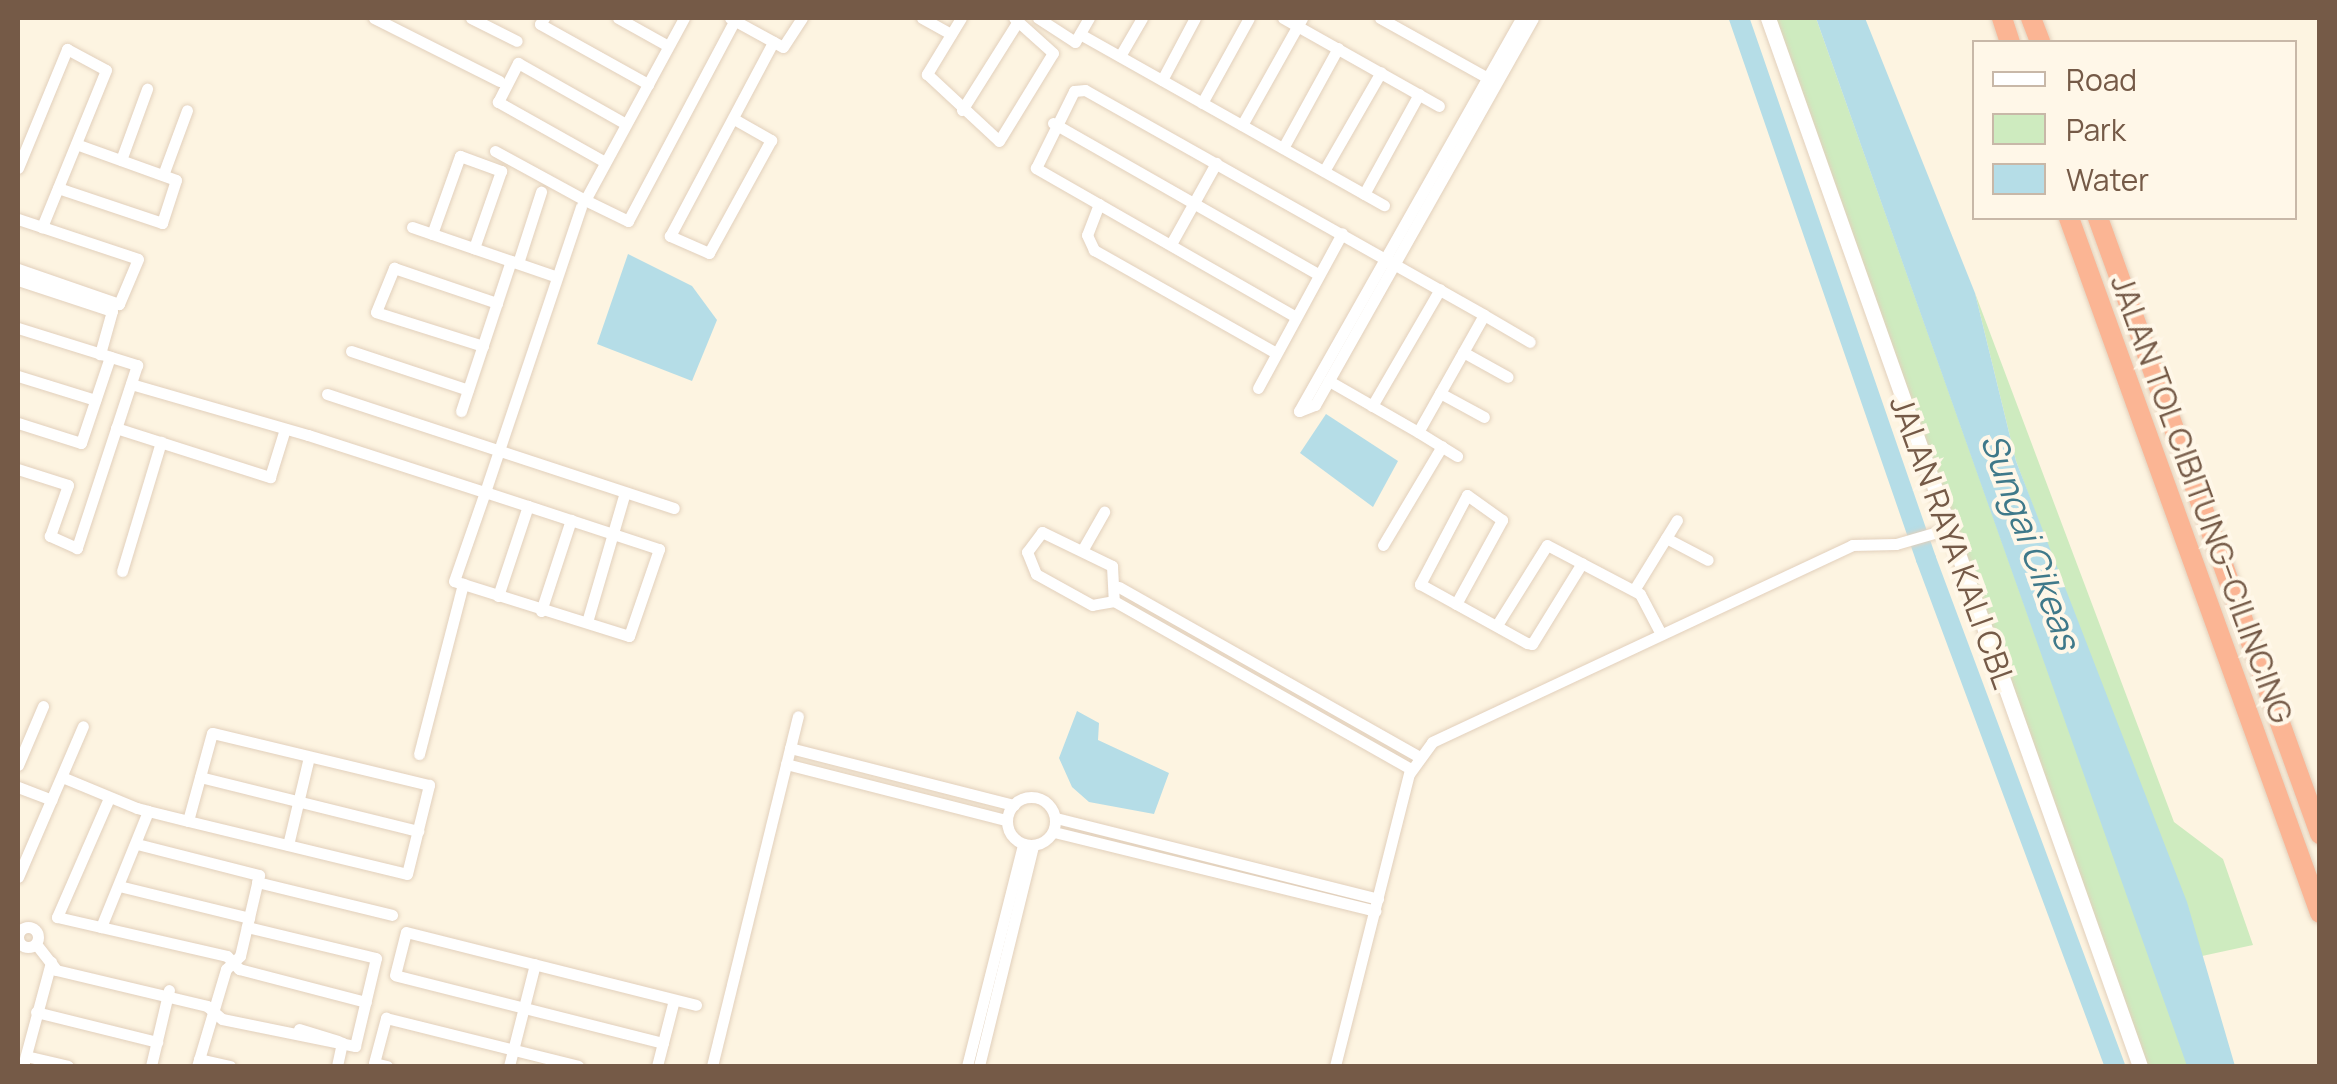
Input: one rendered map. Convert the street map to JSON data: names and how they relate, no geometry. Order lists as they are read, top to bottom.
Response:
{
  "streets": {
    "highway": ["JALAN TOL CIBITUNG–CILINCING"],
    "main road": ["JALAN RAYA KALI CBL"]
  },
  "water": ["Sungai Cikeas"],
  "legend": ["Road", "Park", "Water"]
}
